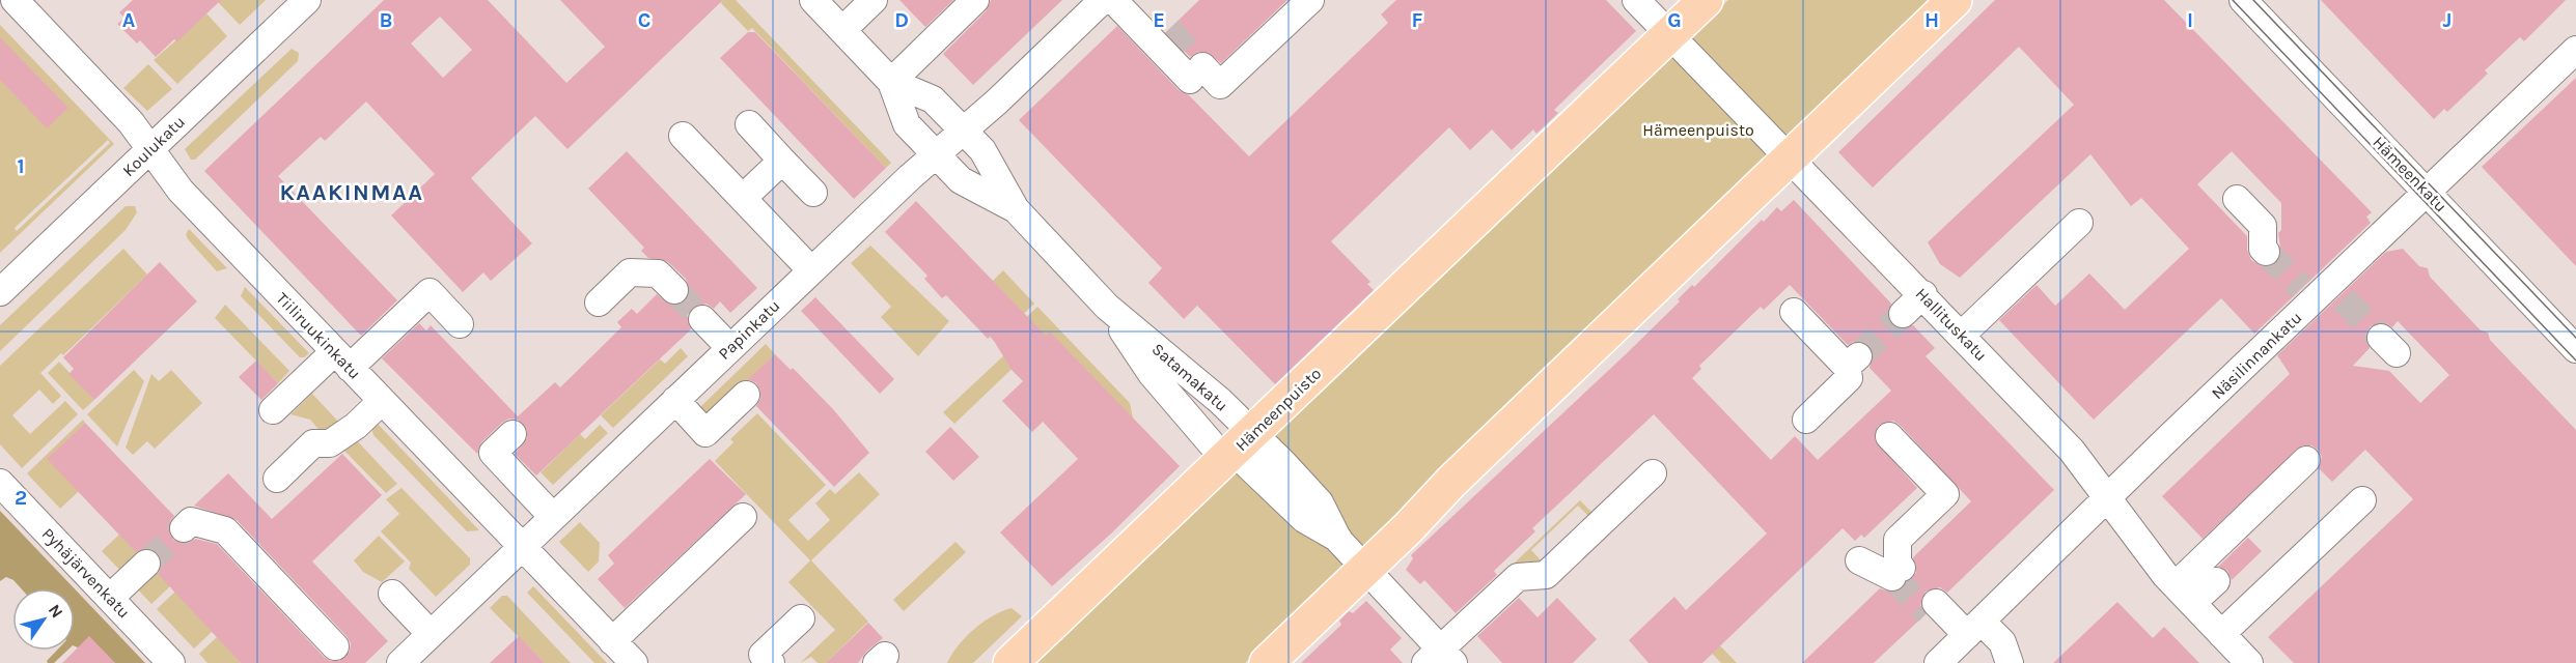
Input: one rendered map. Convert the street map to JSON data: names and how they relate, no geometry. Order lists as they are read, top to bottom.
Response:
{
  "streets": {
    "main road": ["Hämeenpuisto"],
    "street": [
      "Koulukatu",
      "Hämeenkatu",
      "Hallituskatu",
      "Papinkatu",
      "Tiiliruukinkatu",
      "Näsilinnankatu",
      "Satamakatu",
      "Pyhäjärvenkatu"
    ]
  },
  "crossings": [
    ["Koulukatu", "Tiiliruukinkatu"],
    ["Hämeenkatu", "Näsilinnankatu"],
    ["Hallituskatu", "Näsilinnankatu"],
    ["Hallituskatu", "Hämeenpuisto"],
    ["Papinkatu", "Tiiliruukinkatu"],
    ["Papinkatu", "Satamakatu"],
    ["Satamakatu", "Hämeenpuisto"]
  ],
  "districts": ["KAAKINMAA"],
  "parks": ["Hämeenpuisto"],
  "north": "top right",
  "grid": {
    "columns": [
      "A",
      "B",
      "C",
      "D",
      "E",
      "F",
      "G",
      "H",
      "I",
      "J"
    ],
    "rows": ["1", "2"]
  }
}
